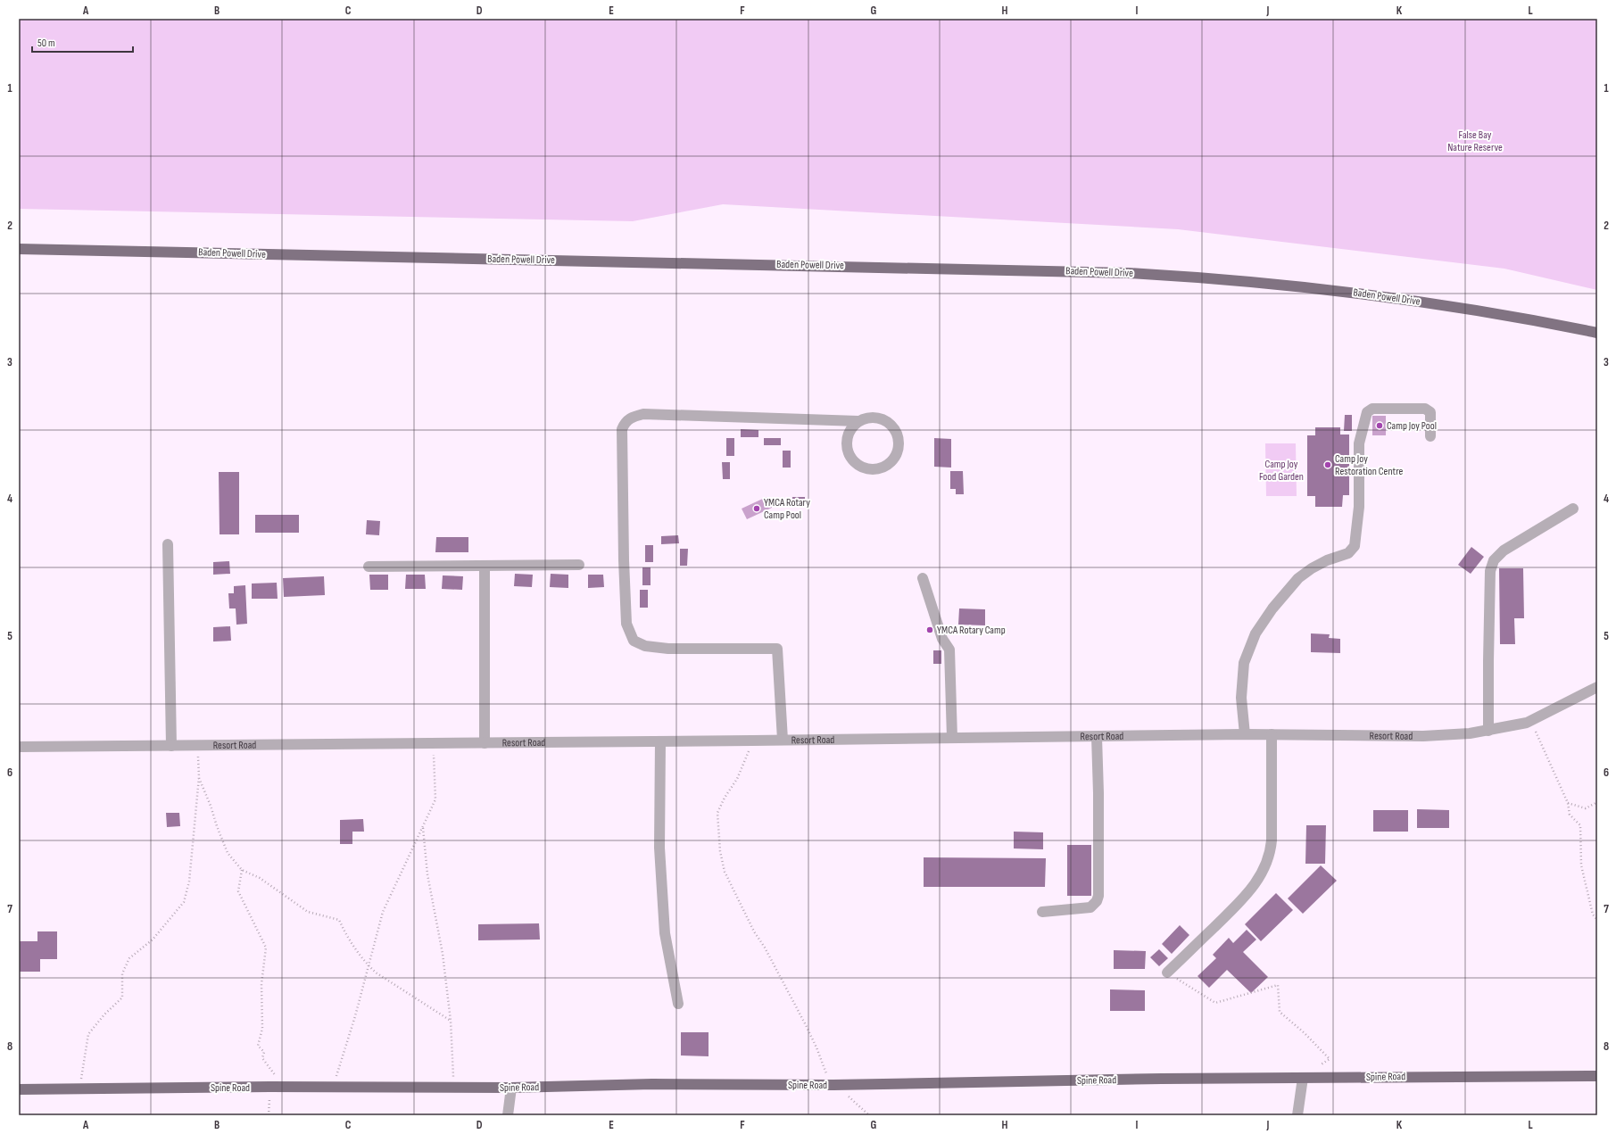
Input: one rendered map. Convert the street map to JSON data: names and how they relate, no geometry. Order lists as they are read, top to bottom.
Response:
{
  "streets": {
    "main road": ["Baden Powell Drive", "Spine Road"],
    "street": ["Resort Road"]
  },
  "parks": ["False Bay Nature Reserve", "Camp Joy Food Garden"],
  "places": [
    "Camp Joy Pool",
    "Camp Joy Restoration Centre",
    "YMCA Rotary Camp Pool",
    "YMCA Rotary Camp"
  ],
  "scale_bar": "50 m",
  "grid": {
    "columns": [
      "A",
      "B",
      "C",
      "D",
      "E",
      "F",
      "G",
      "H",
      "I",
      "J",
      "K",
      "L"
    ],
    "rows": [
      "1",
      "2",
      "3",
      "4",
      "5",
      "6",
      "7",
      "8"
    ]
  }
}
